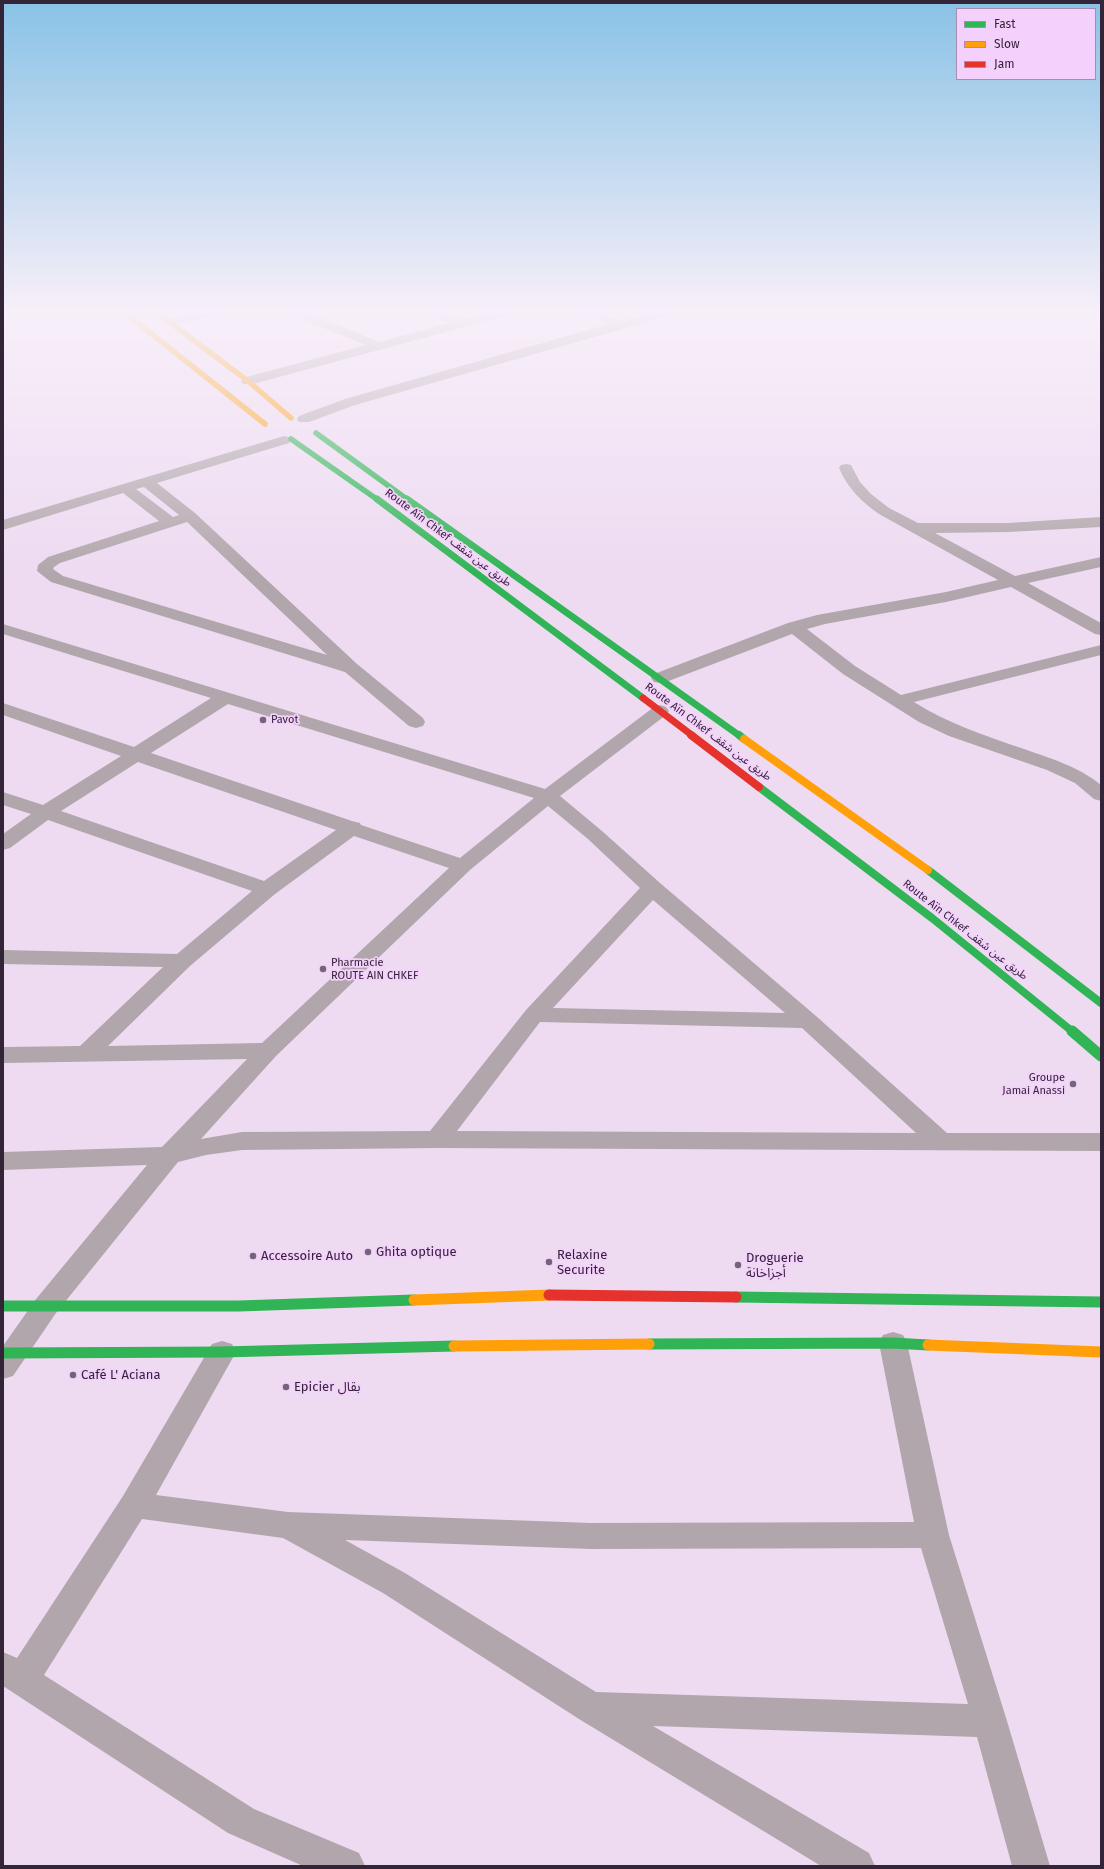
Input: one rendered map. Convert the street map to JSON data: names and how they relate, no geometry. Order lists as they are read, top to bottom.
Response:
{
  "streets": {
    "main road": ["Route Aïn Chkef طريق عين شقف"]
  },
  "places": [
    "Pavot",
    "Pharmacie ROUTE AIN CHKEF",
    "Groupe Jamai Anassi",
    "Ghita optique",
    "Accessoire Auto",
    "Relaxine Securite",
    "Droguerie أجزاخانة",
    "Café L' Aciana",
    "Epicier بقال"
  ],
  "legend": ["Fast", "Slow", "Jam"]
}
